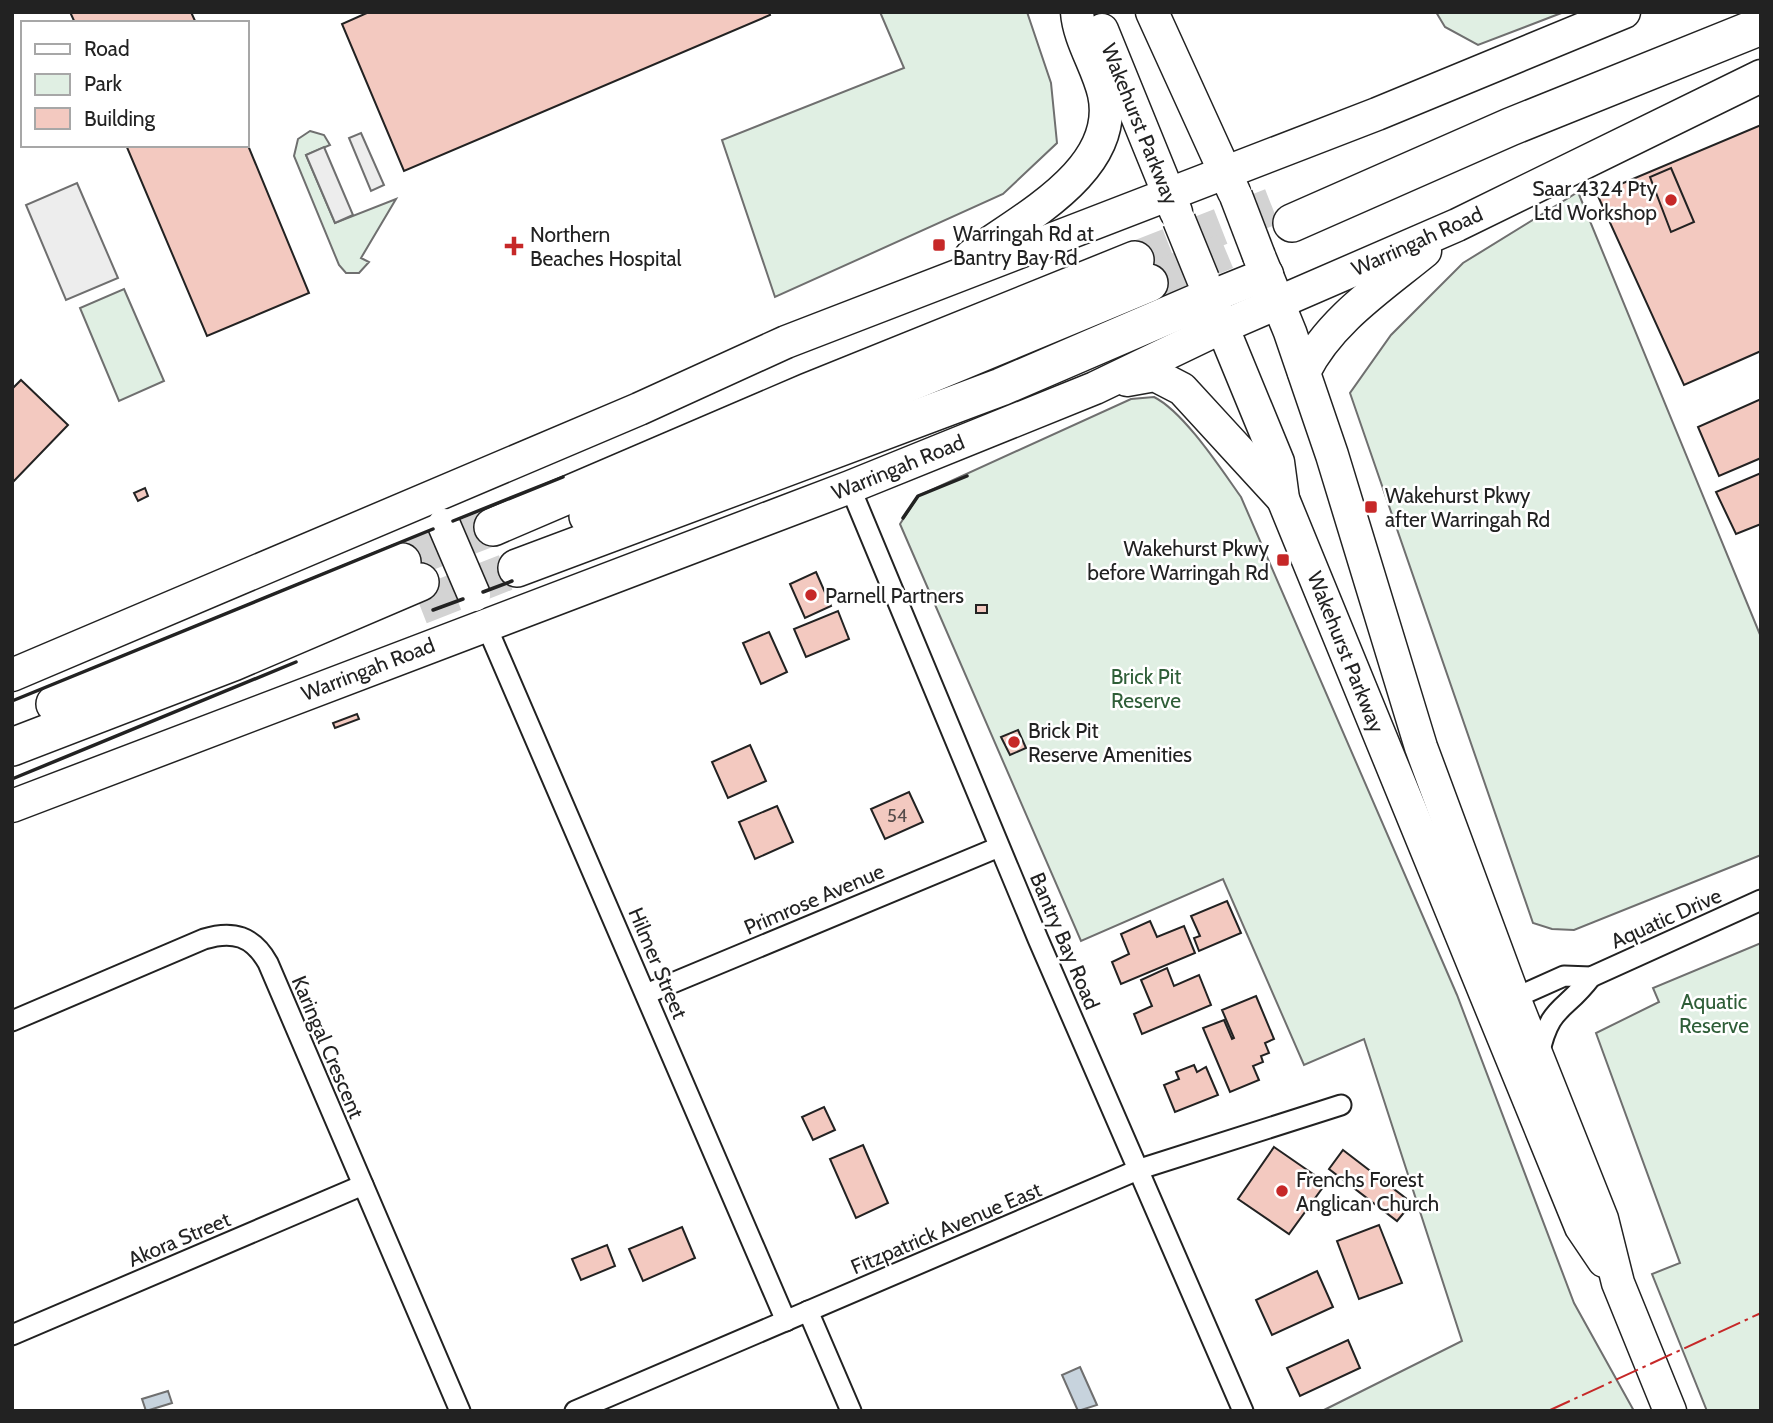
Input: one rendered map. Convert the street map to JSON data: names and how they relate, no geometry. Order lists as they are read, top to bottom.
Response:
{
  "streets": {
    "main road": ["Wakehurst Parkway", "Warringah Road"],
    "street": [
      "Primrose Avenue",
      "Aquatic Drive",
      "Bantry Bay Road",
      "Hilmer Street",
      "Karingal Crescent",
      "Fitzpatrick Avenue East",
      "Akora Street"
    ]
  },
  "crossings": [
    ["Wakehurst Parkway", "Warringah Road"],
    ["Wakehurst Parkway", "Aquatic Drive"],
    ["Warringah Road", "Bantry Bay Road"],
    ["Warringah Road", "Hilmer Street"],
    ["Primrose Avenue", "Bantry Bay Road"],
    ["Primrose Avenue", "Hilmer Street"],
    ["Bantry Bay Road", "Fitzpatrick Avenue East"],
    ["Hilmer Street", "Fitzpatrick Avenue East"],
    ["Karingal Crescent", "Akora Street"]
  ],
  "parks": ["Brick Pit Reserve", "Aquatic Reserve"],
  "places": {
    "other": [
      "Saar 4324 Pty Ltd Workshop",
      "Parnell Partners",
      "Brick Pit Reserve Amenities",
      "Frenchs Forest Anglican Church"
    ],
    "transit": ["Warringah Rd at Bantry Bay Rd", "Wakehurst Pkwy after Warringah Rd", "Wakehurst Pkwy before Warringah Rd"],
    "health": ["Northern Beaches Hospital"]
  },
  "house_numbers": ["54"],
  "legend": ["Road", "Park", "Building"]
}
